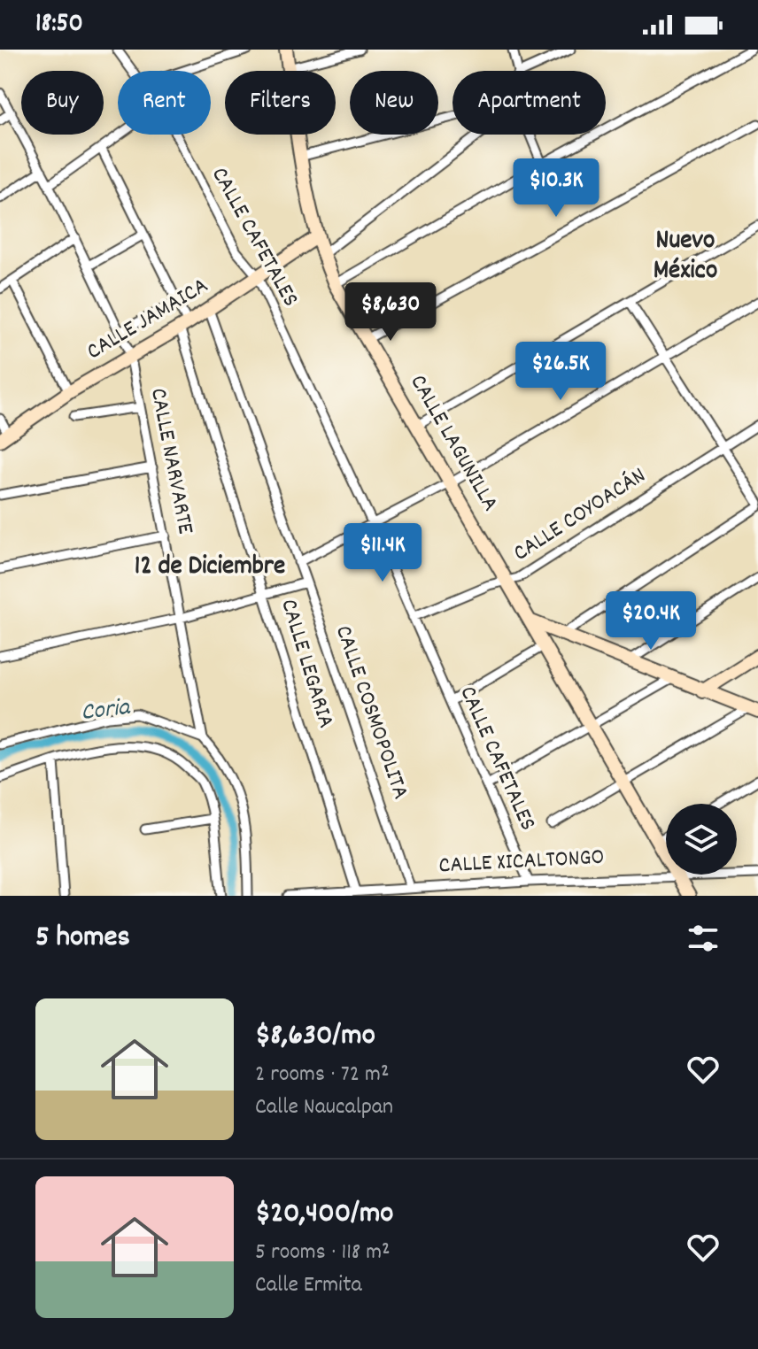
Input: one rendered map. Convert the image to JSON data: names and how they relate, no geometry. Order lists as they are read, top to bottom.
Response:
{
  "streets": {
    "street": [
      "CALLE CAFETALES",
      "CALLE JAMAICA",
      "CALLE LAGUNILLA",
      "CALLE NARVARTE",
      "CALLE COYOACÁN",
      "CALLE LEGARIA",
      "CALLE COSMOPOLITA",
      "CALLE XICALTONGO"
    ]
  },
  "crossings": [
    ["CALLE CAFETALES", "CALLE JAMAICA"],
    ["CALLE CAFETALES", "CALLE COYOACÁN"],
    ["CALLE CAFETALES", "CALLE XICALTONGO"],
    ["CALLE JAMAICA", "CALLE LAGUNILLA"],
    ["CALLE JAMAICA", "CALLE NARVARTE"],
    ["CALLE JAMAICA", "CALLE LEGARIA"],
    ["CALLE JAMAICA", "CALLE COSMOPOLITA"],
    ["CALLE LAGUNILLA", "CALLE COYOACÁN"],
    ["CALLE LAGUNILLA", "CALLE XICALTONGO"],
    ["CALLE LEGARIA", "CALLE XICALTONGO"],
    ["CALLE COSMOPOLITA", "CALLE XICALTONGO"]
  ],
  "districts": ["Nuevo México", "12 de Diciembre"],
  "water": ["Coria"],
  "page": {
    "status": "18:50",
    "chip": [
      "Buy",
      "Rent",
      "Filters",
      "New",
      "Apartment"
    ],
    "price": [
      "$10.3K",
      "$8,630",
      "$26.5K",
      "$11.4K",
      "$20.4K"
    ],
    "heading": "5 homes",
    "list": [
      {
        "name": "$8,630/mo",
        "note": "2 rooms · 72 m² · Calle Naucalpan"
      },
      {
        "name": "$20,400/mo",
        "note": "5 rooms · 118 m² · Calle Ermita"
      }
    ]
  }
}
